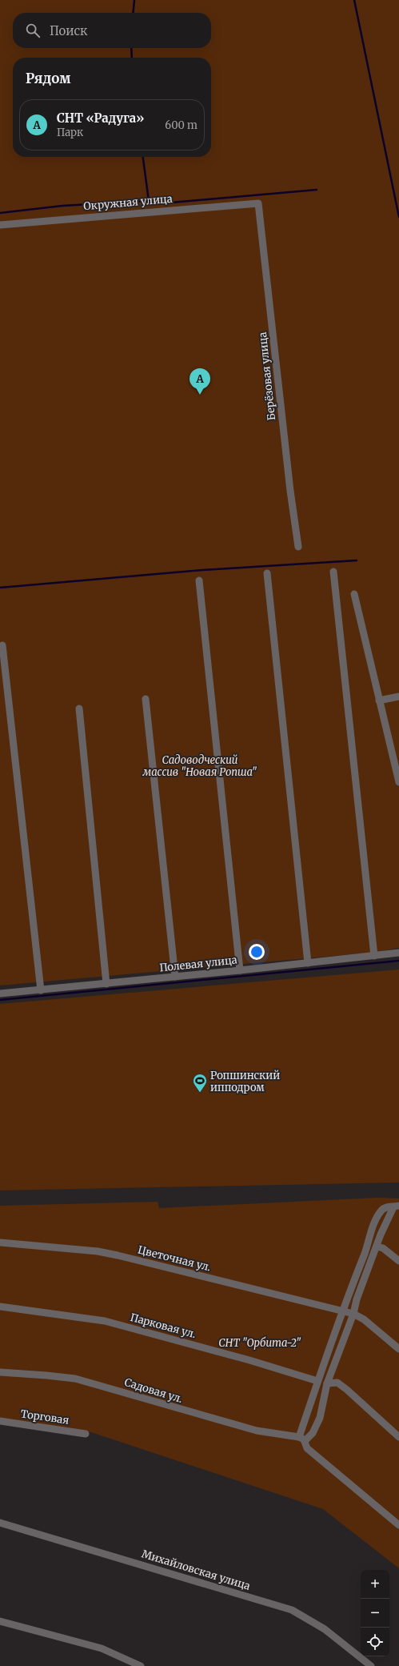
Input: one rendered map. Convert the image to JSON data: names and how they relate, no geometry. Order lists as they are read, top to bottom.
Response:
{
  "streets": {
    "street": [
      "Окружная улица",
      "Берёзовая улица",
      "Полевая улица",
      "Цветочная ул.",
      "Парковая ул.",
      "Садовая ул.",
      "Торговая",
      "Михайловская улица"
    ]
  },
  "crossings": [
    ["Окружная улица", "Берёзовая улица"]
  ],
  "parks": ["Садоводческий массив \"Новая Ропша\"", "СНТ \"Орбита-2\""],
  "places": {
    "sports": ["Ропшинский ипподром"]
  },
  "page": {
    "search": "Поиск",
    "heading": "Рядом",
    "list": [
      {
        "mark": "A",
        "name": "СНТ «Радуга»",
        "note": "Парк",
        "value": "600 m"
      }
    ],
    "pins": "A",
    "map_buttons": ["+", "−"]
  }
}
